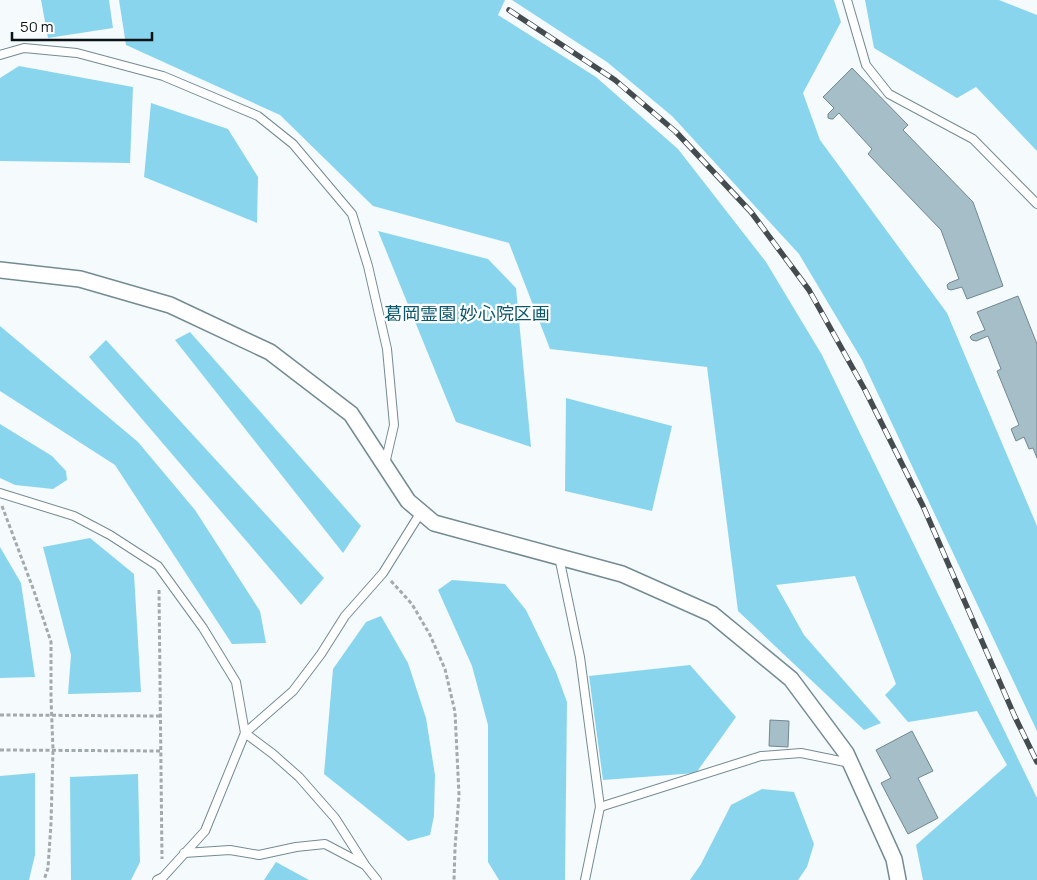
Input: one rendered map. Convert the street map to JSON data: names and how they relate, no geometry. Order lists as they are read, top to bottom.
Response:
{
  "parks": ["葛岡霊園 妙心院区画"],
  "scale_bar": "50 m"
}
